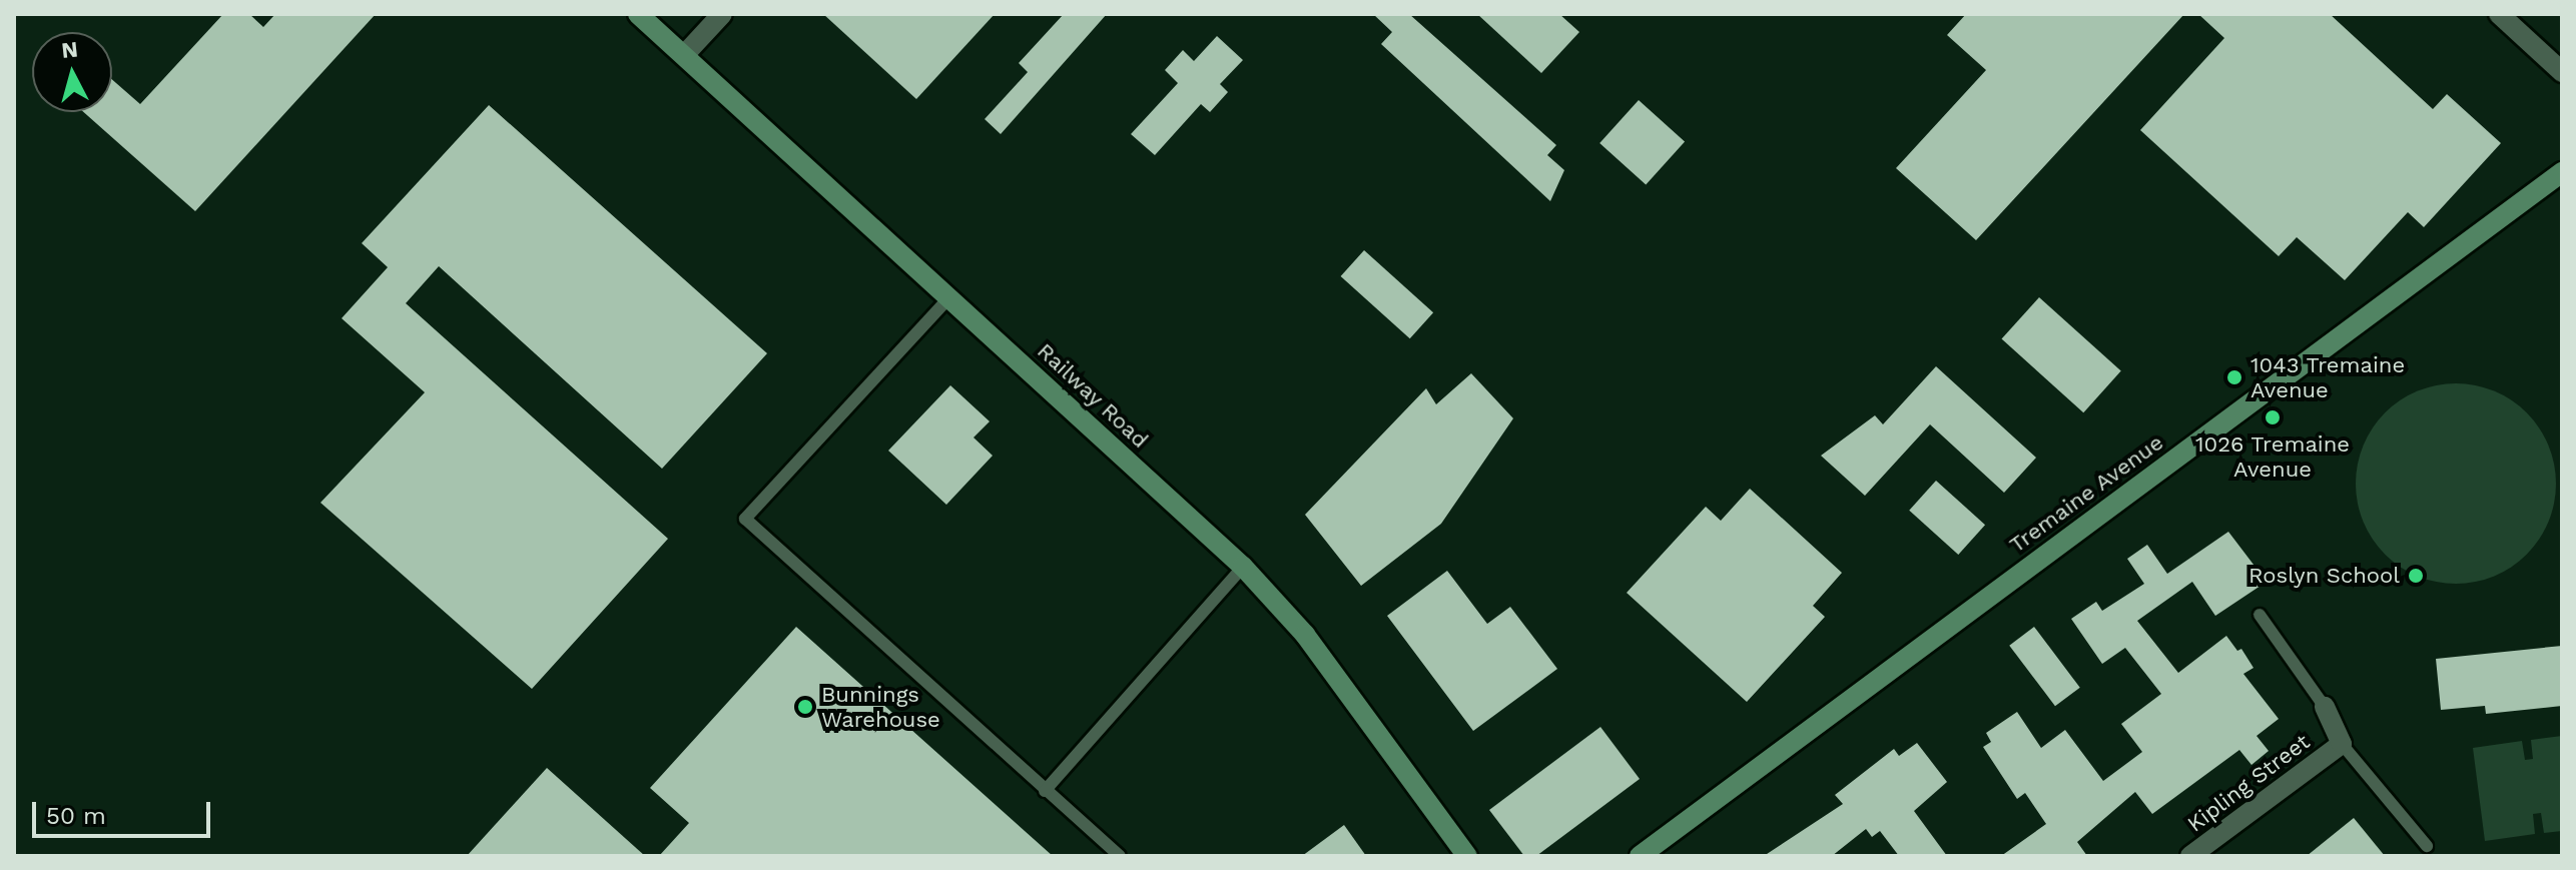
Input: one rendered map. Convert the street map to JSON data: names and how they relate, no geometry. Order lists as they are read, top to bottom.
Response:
{
  "streets": {
    "main road": ["Railway Road", "Tremaine Avenue"],
    "street": ["Kipling Street"]
  },
  "places": [
    "1043 Tremaine Avenue",
    "1026 Tremaine Avenue",
    "Roslyn School",
    "Bunnings Warehouse"
  ],
  "scale_bar": "50 m",
  "north": "top"
}
